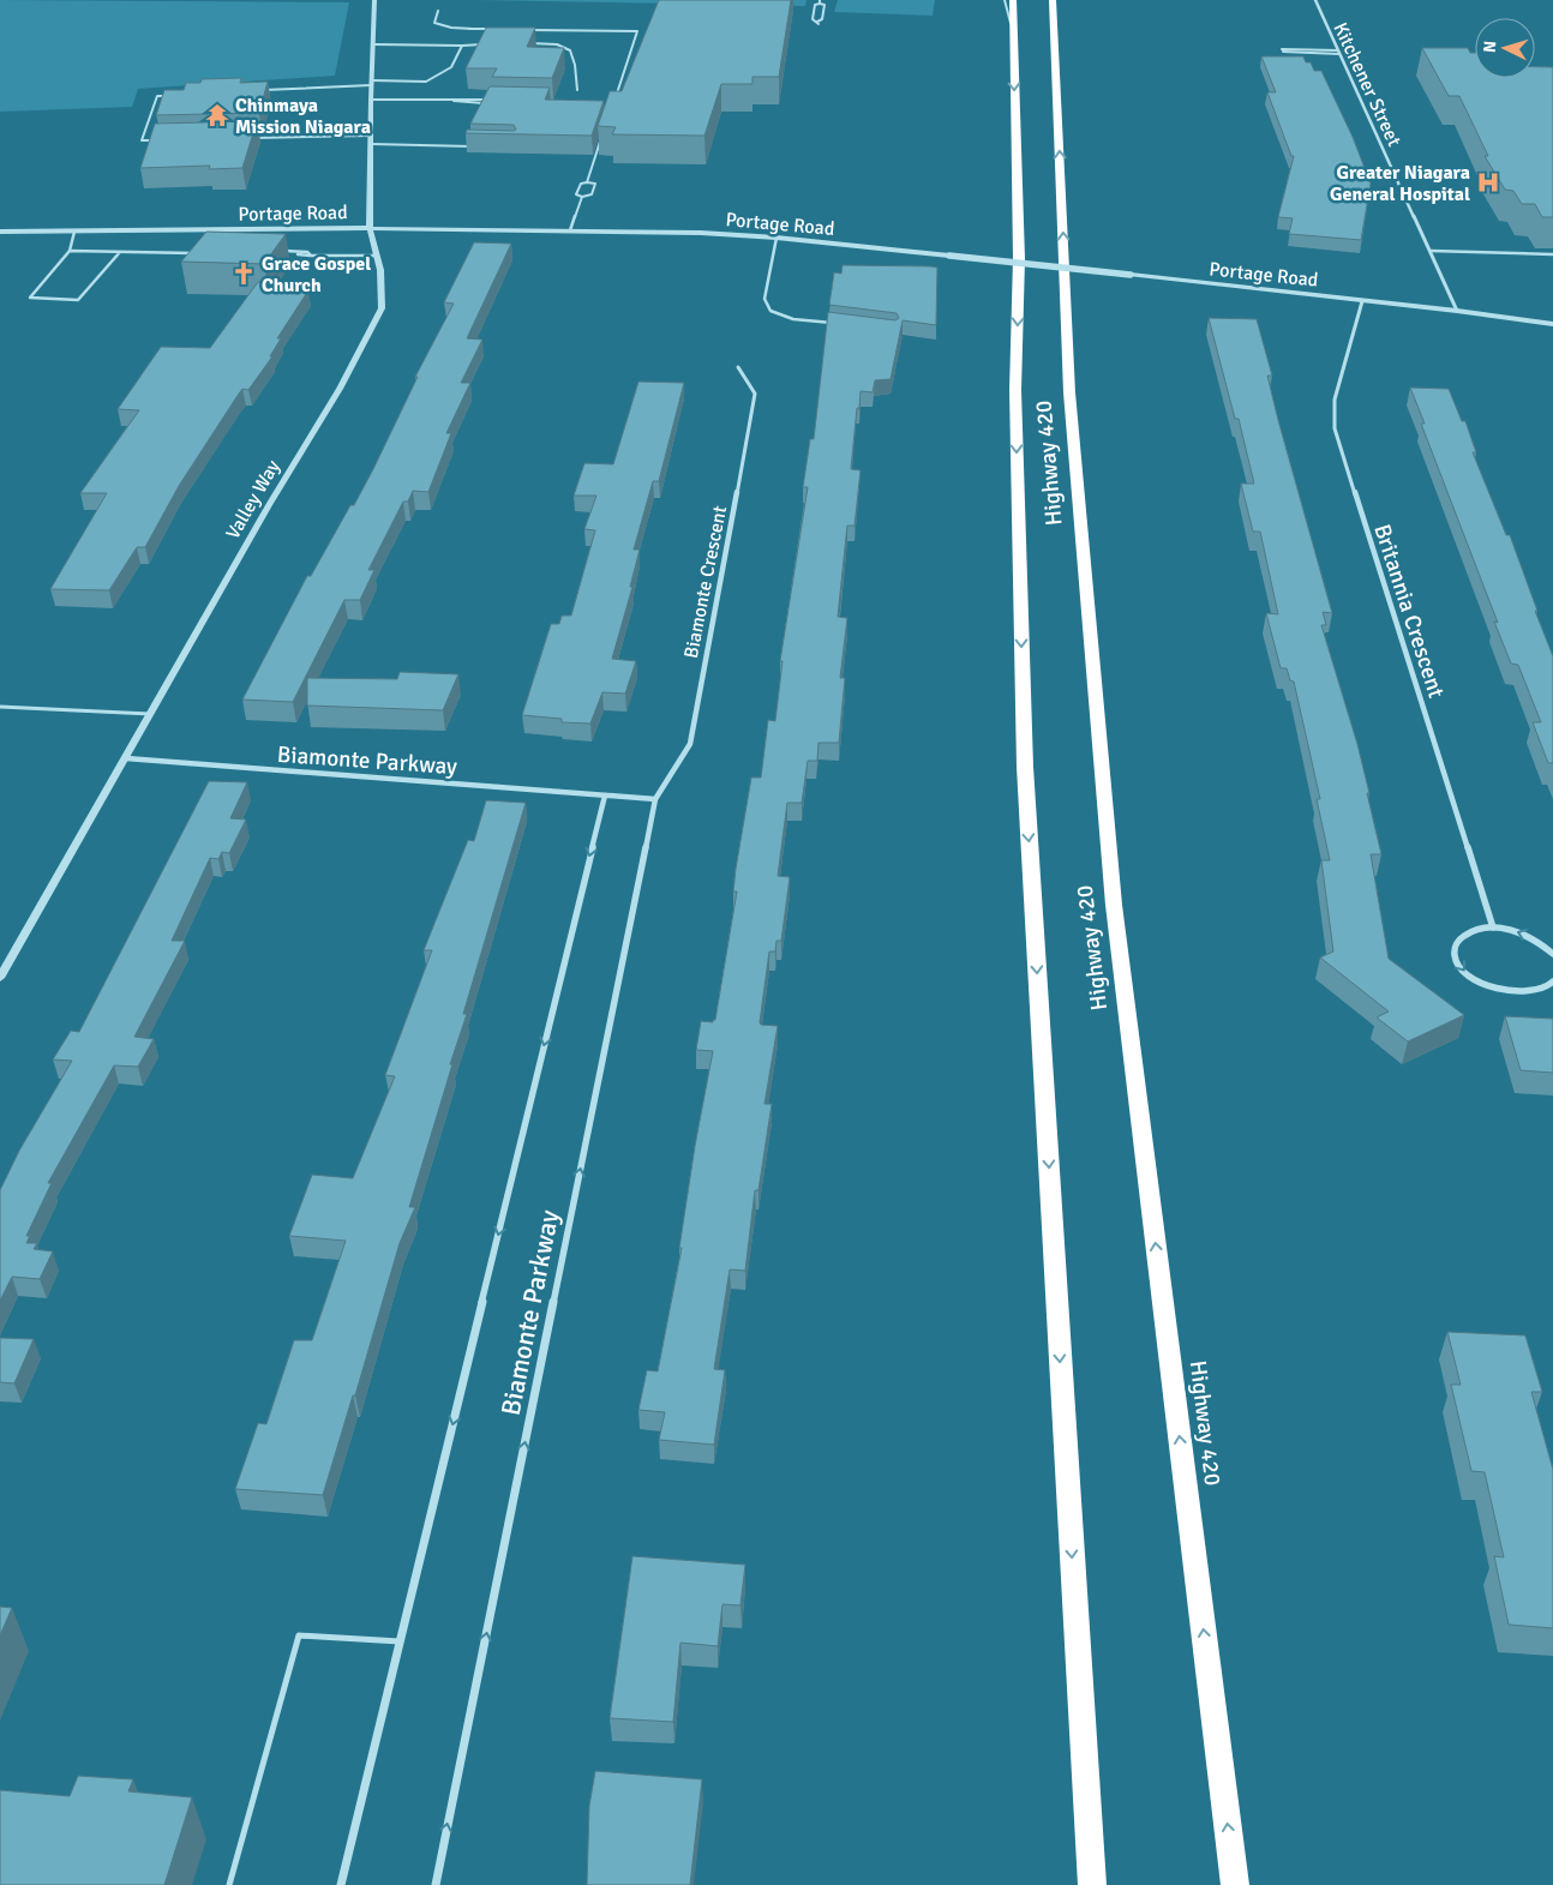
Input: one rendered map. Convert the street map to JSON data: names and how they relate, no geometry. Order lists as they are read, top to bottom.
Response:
{
  "streets": {
    "highway": ["Highway 420"],
    "street": [
      "Kitchener Street",
      "Portage Road",
      "Valley Way",
      "Biamonte Crescent",
      "Britannia Crescent",
      "Biamonte Parkway"
    ]
  },
  "crossings": [
    ["Kitchener Street", "Portage Road"],
    ["Portage Road", "Valley Way"],
    ["Portage Road", "Britannia Crescent"],
    ["Valley Way", "Biamonte Parkway"],
    ["Biamonte Crescent", "Biamonte Parkway"]
  ],
  "places": {
    "temple": ["Chinmaya Mission Niagara"],
    "hospital": ["Greater Niagara General Hospital"],
    "church": ["Grace Gospel Church"]
  },
  "north": "left"
}
